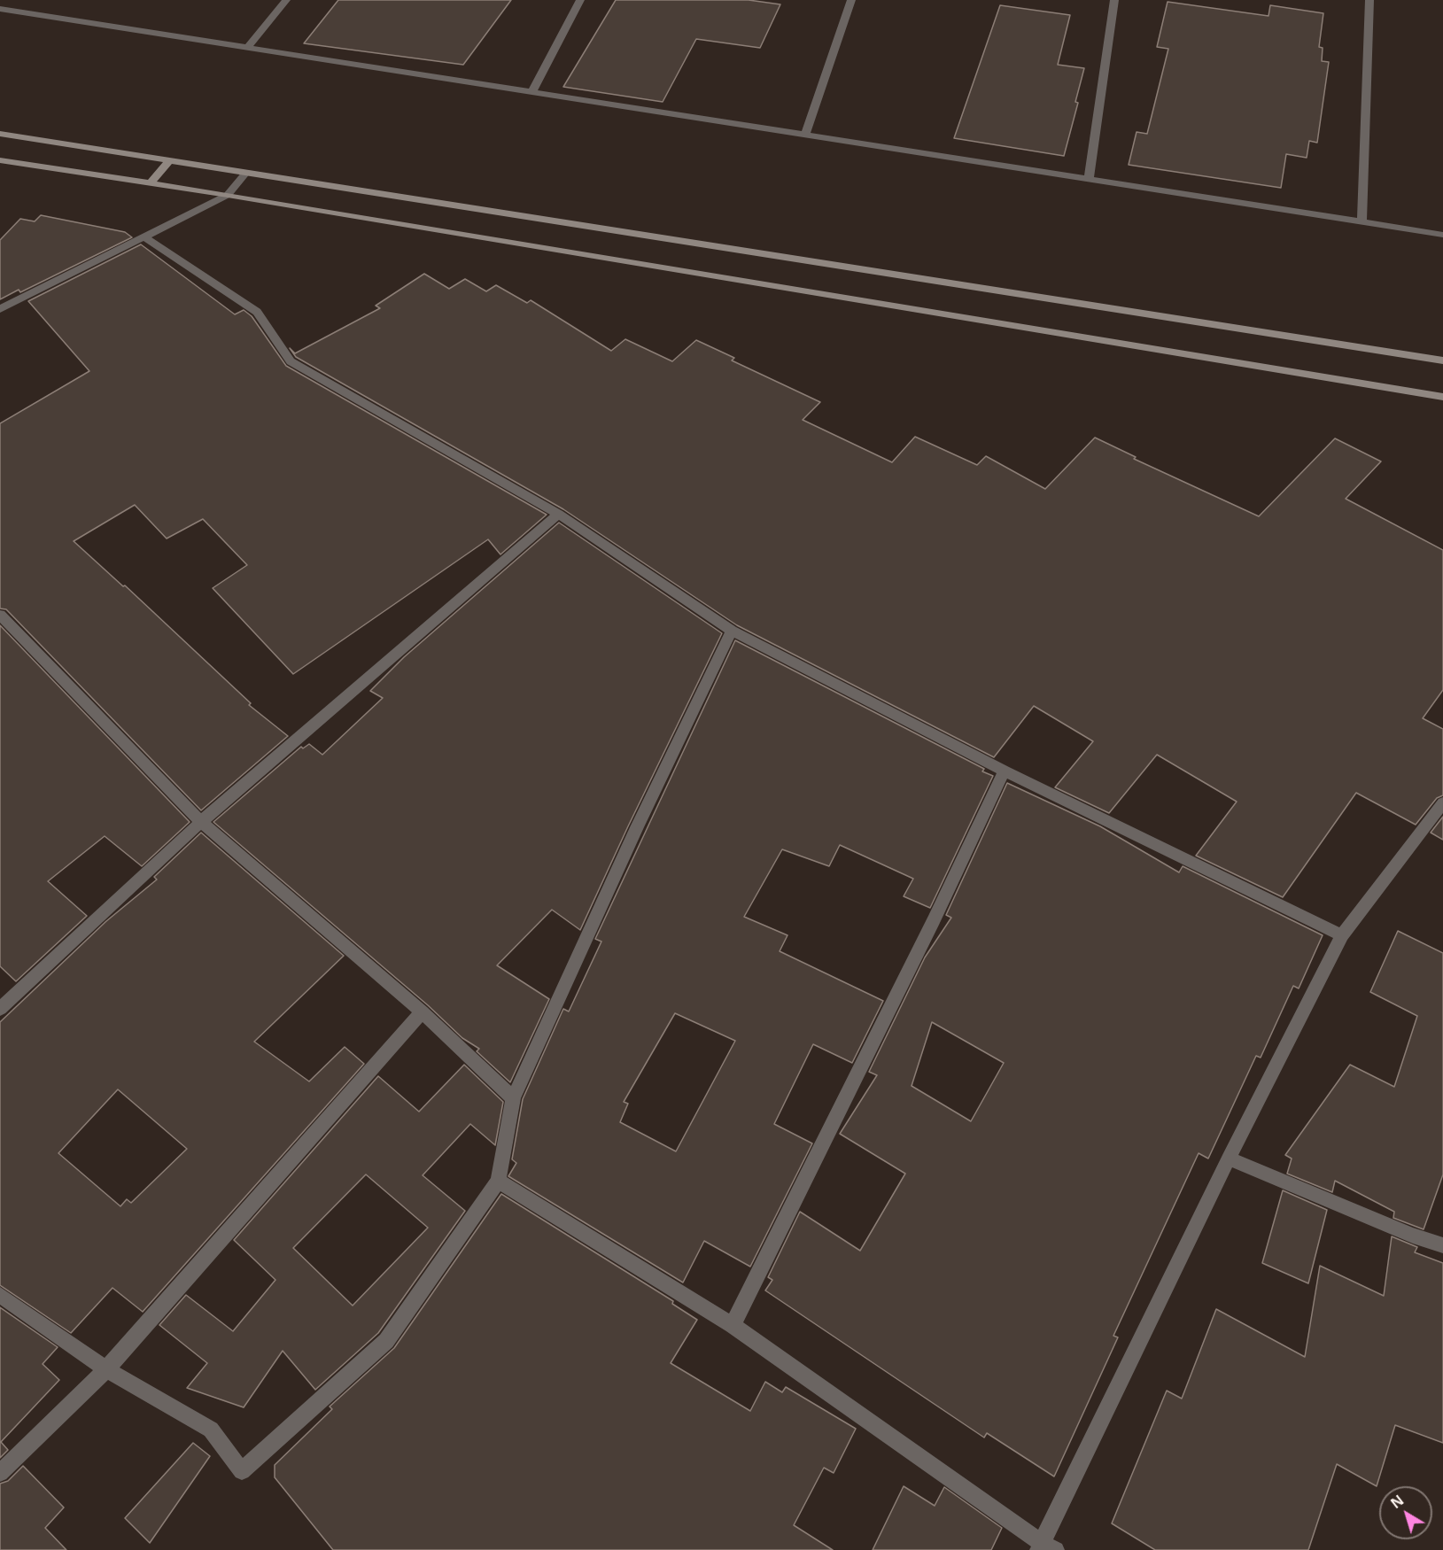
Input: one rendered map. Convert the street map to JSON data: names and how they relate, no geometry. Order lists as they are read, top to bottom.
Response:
{
  "north": "top left"
}
